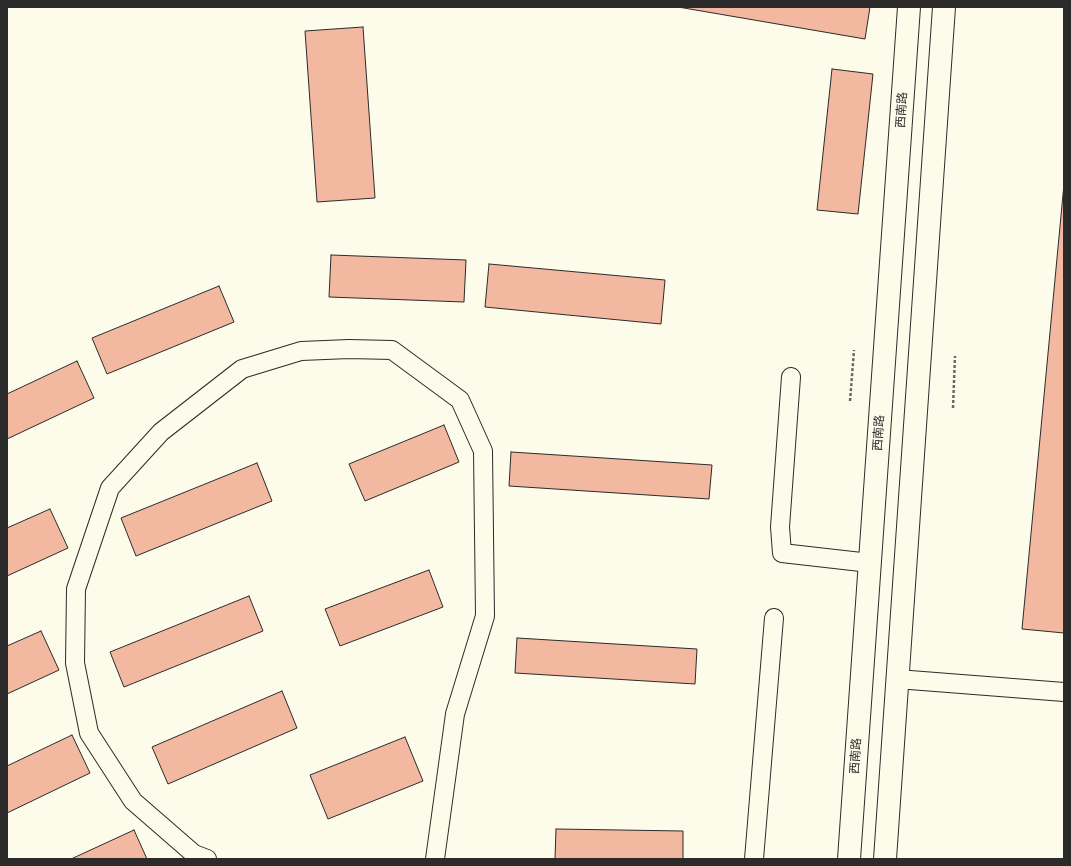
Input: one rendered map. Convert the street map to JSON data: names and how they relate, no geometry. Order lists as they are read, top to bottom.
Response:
{
  "streets": {
    "main road": ["西南路"]
  }
}
